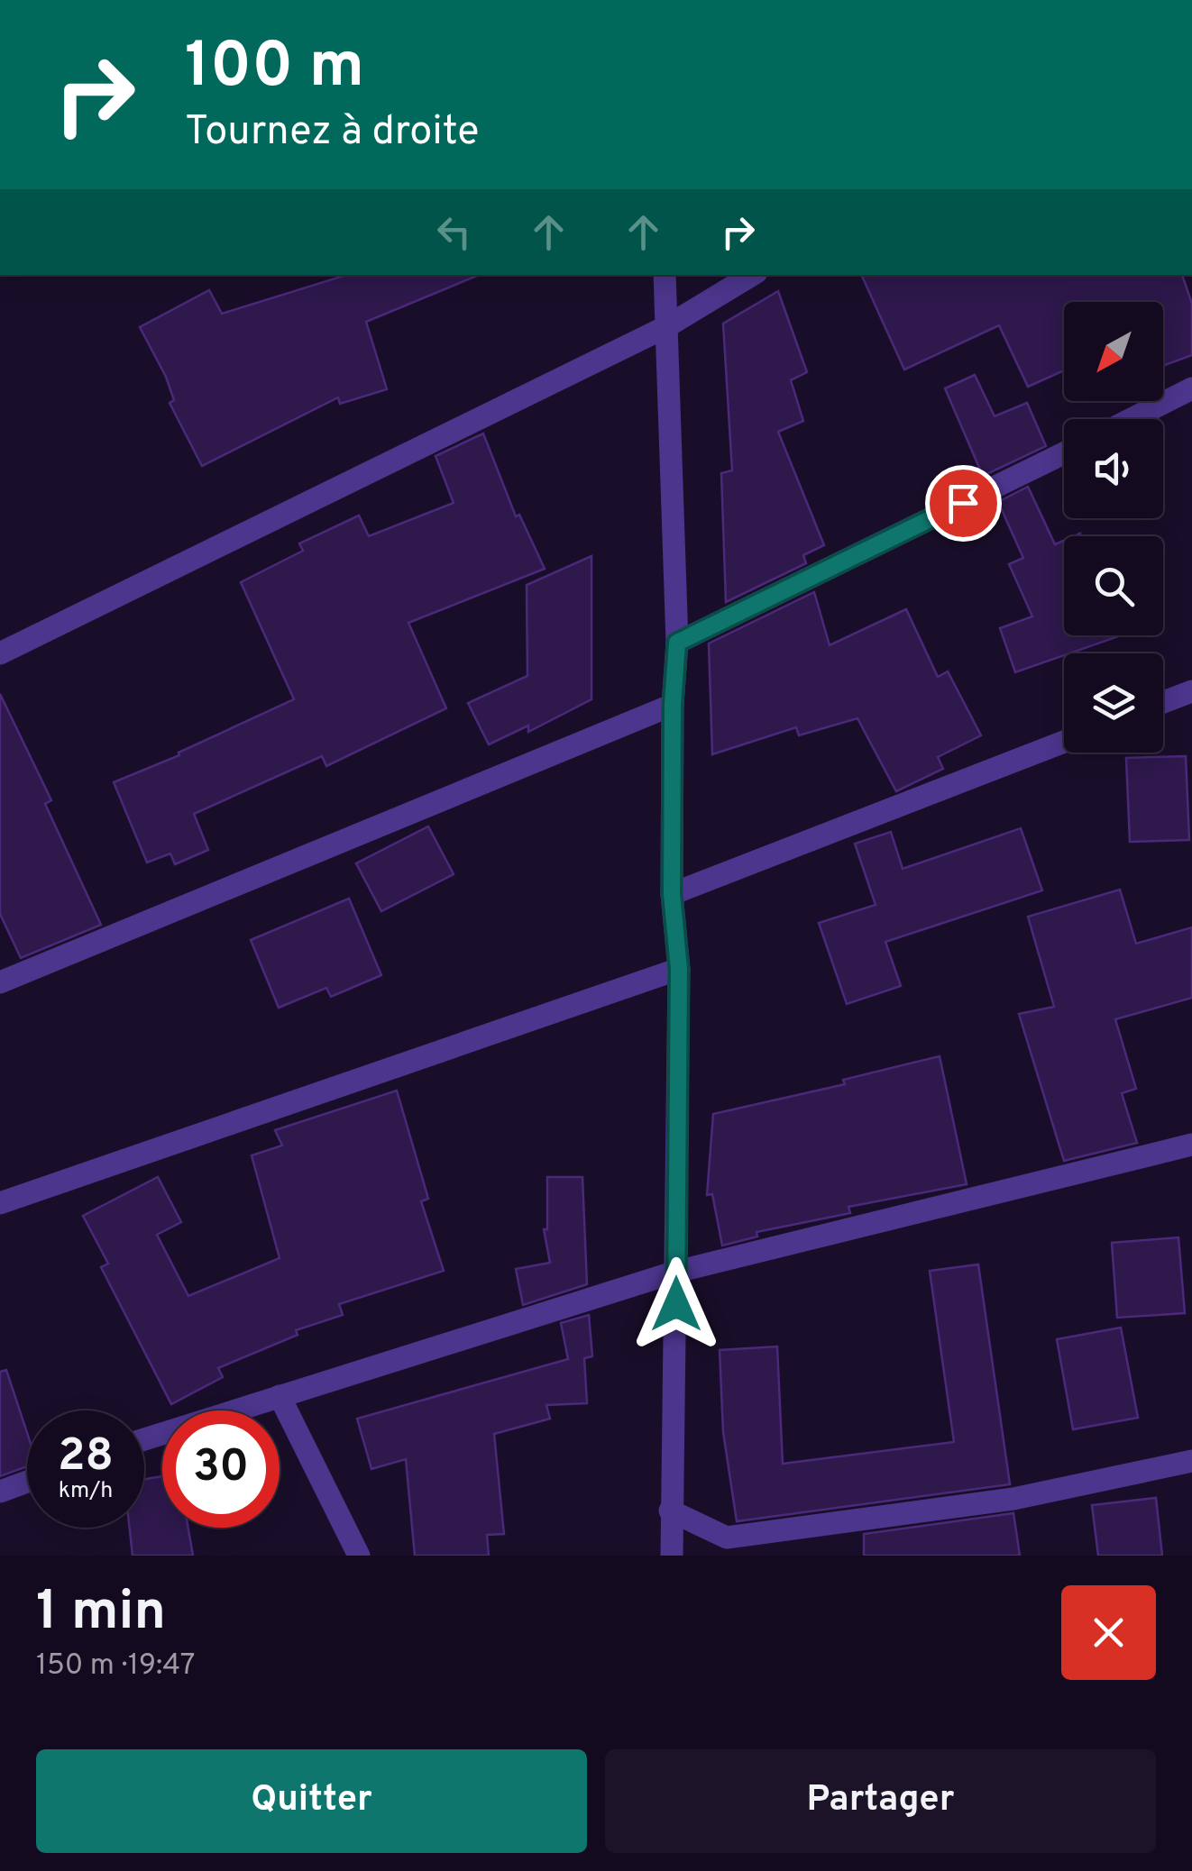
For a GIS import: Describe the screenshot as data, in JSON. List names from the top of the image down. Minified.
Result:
{"north":"bottom left","page":{"turn":["100 m","Tournez à droite"],"speed":"28 km/h","limit":"30","heading":["1 min","150 m · 19:47"],"buttons":["Quitter","Partager"]}}
